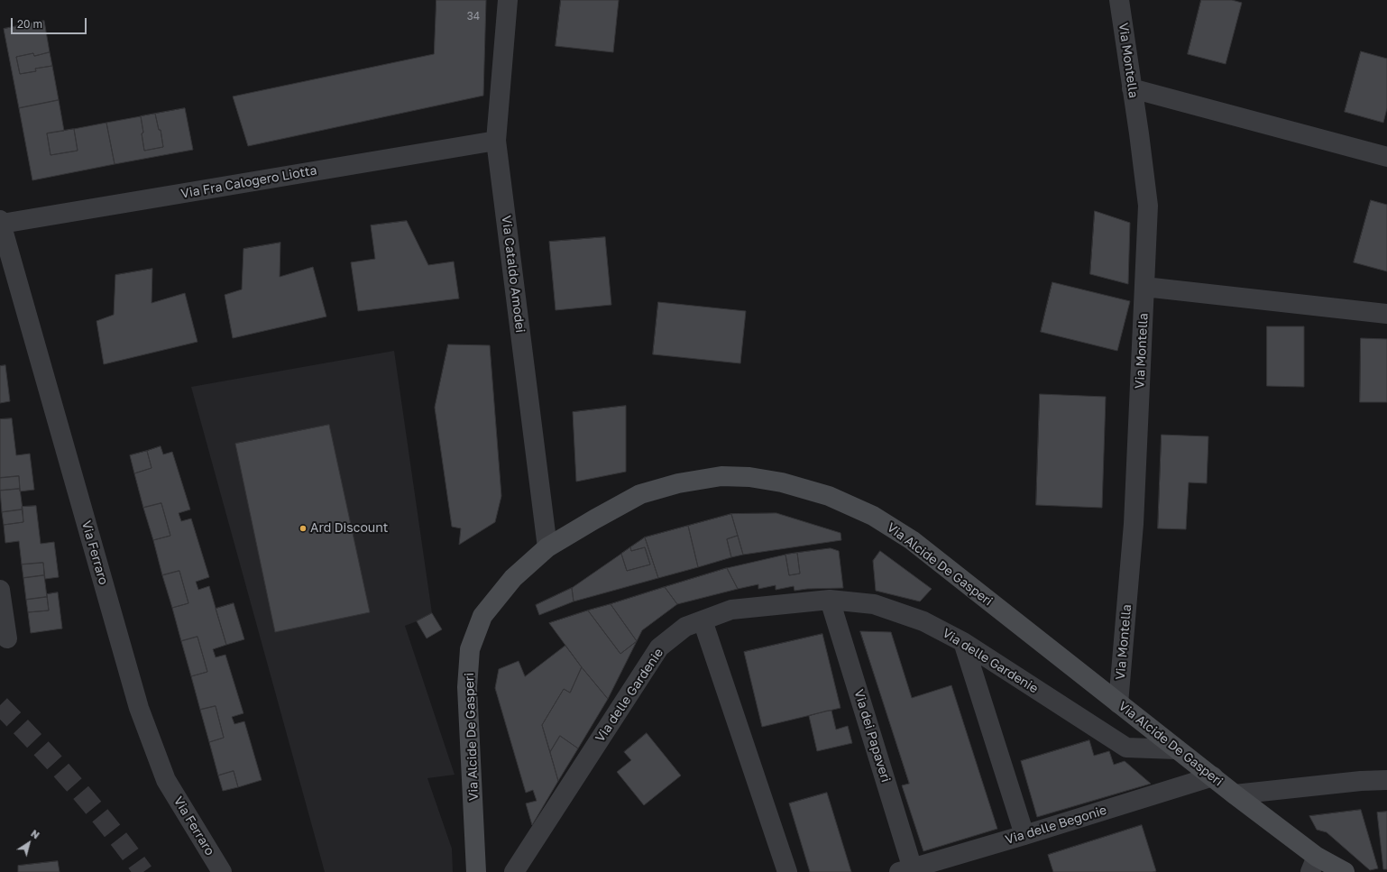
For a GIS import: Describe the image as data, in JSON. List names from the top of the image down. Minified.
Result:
{"streets":{"street":["Via Montella","Via Fra Calogero Liotta","Via Cataldo Amodei","Via Ferraro","Via Alcide De Gasperi","Via delle Gardenie","Via dei Papaveri","Via delle Begonie"]},"crossings":[["Via Montella","Via Alcide De Gasperi"],["Via Fra Calogero Liotta","Via Cataldo Amodei"],["Via Fra Calogero Liotta","Via Ferraro"],["Via Cataldo Amodei","Via Alcide De Gasperi"],["Via Alcide De Gasperi","Via delle Gardenie"],["Via Alcide De Gasperi","Via delle Begonie"],["Via delle Gardenie","Via dei Papaveri"],["Via dei Papaveri","Via delle Begonie"]],"places":["Ard Discount"],"house_numbers":["34"],"scale_bar":"20 m","north":"top right"}
